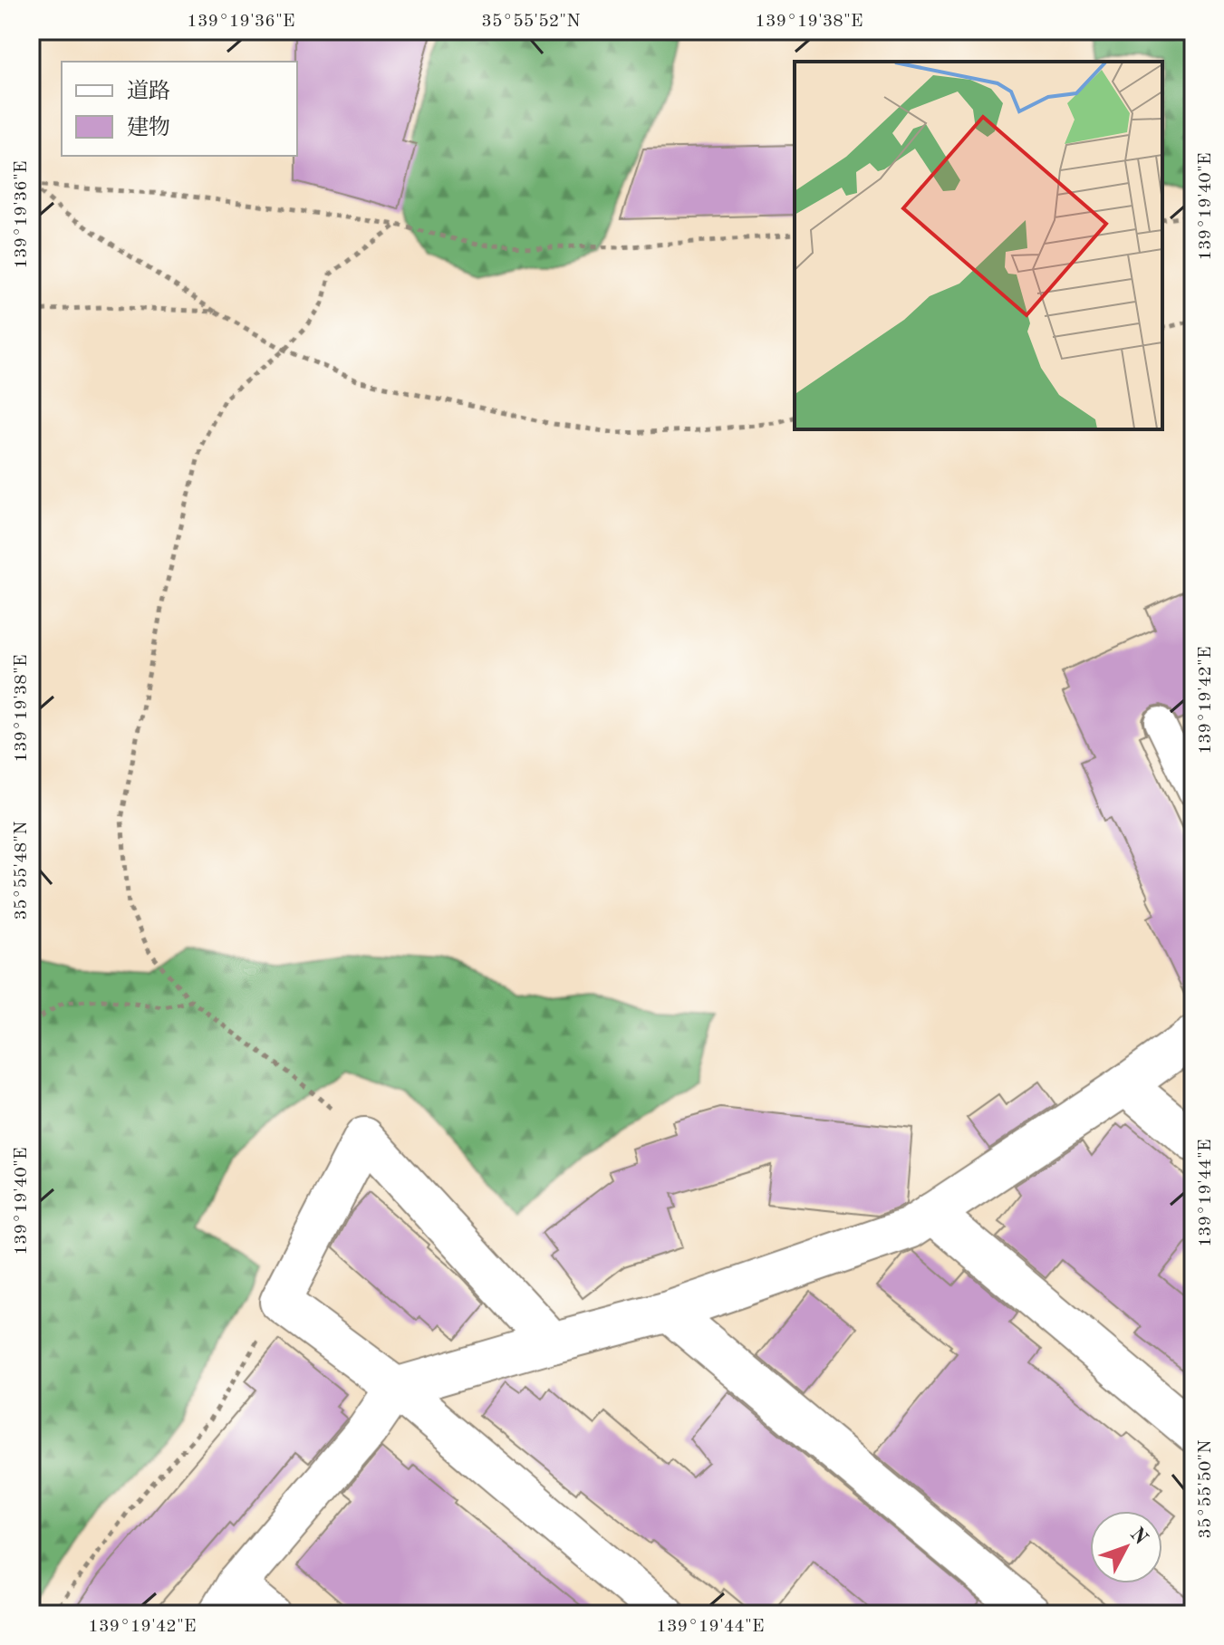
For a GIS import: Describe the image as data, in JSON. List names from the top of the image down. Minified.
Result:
{"legend":["道路","建物"],"north":"top right","coordinates":["139°19'36\"E","35°55'52\"N","139°19'38\"E","139°19'40\"E","139°19'42\"E","35°55'48\"N","139°19'44\"E","35°55'50\"N"]}
